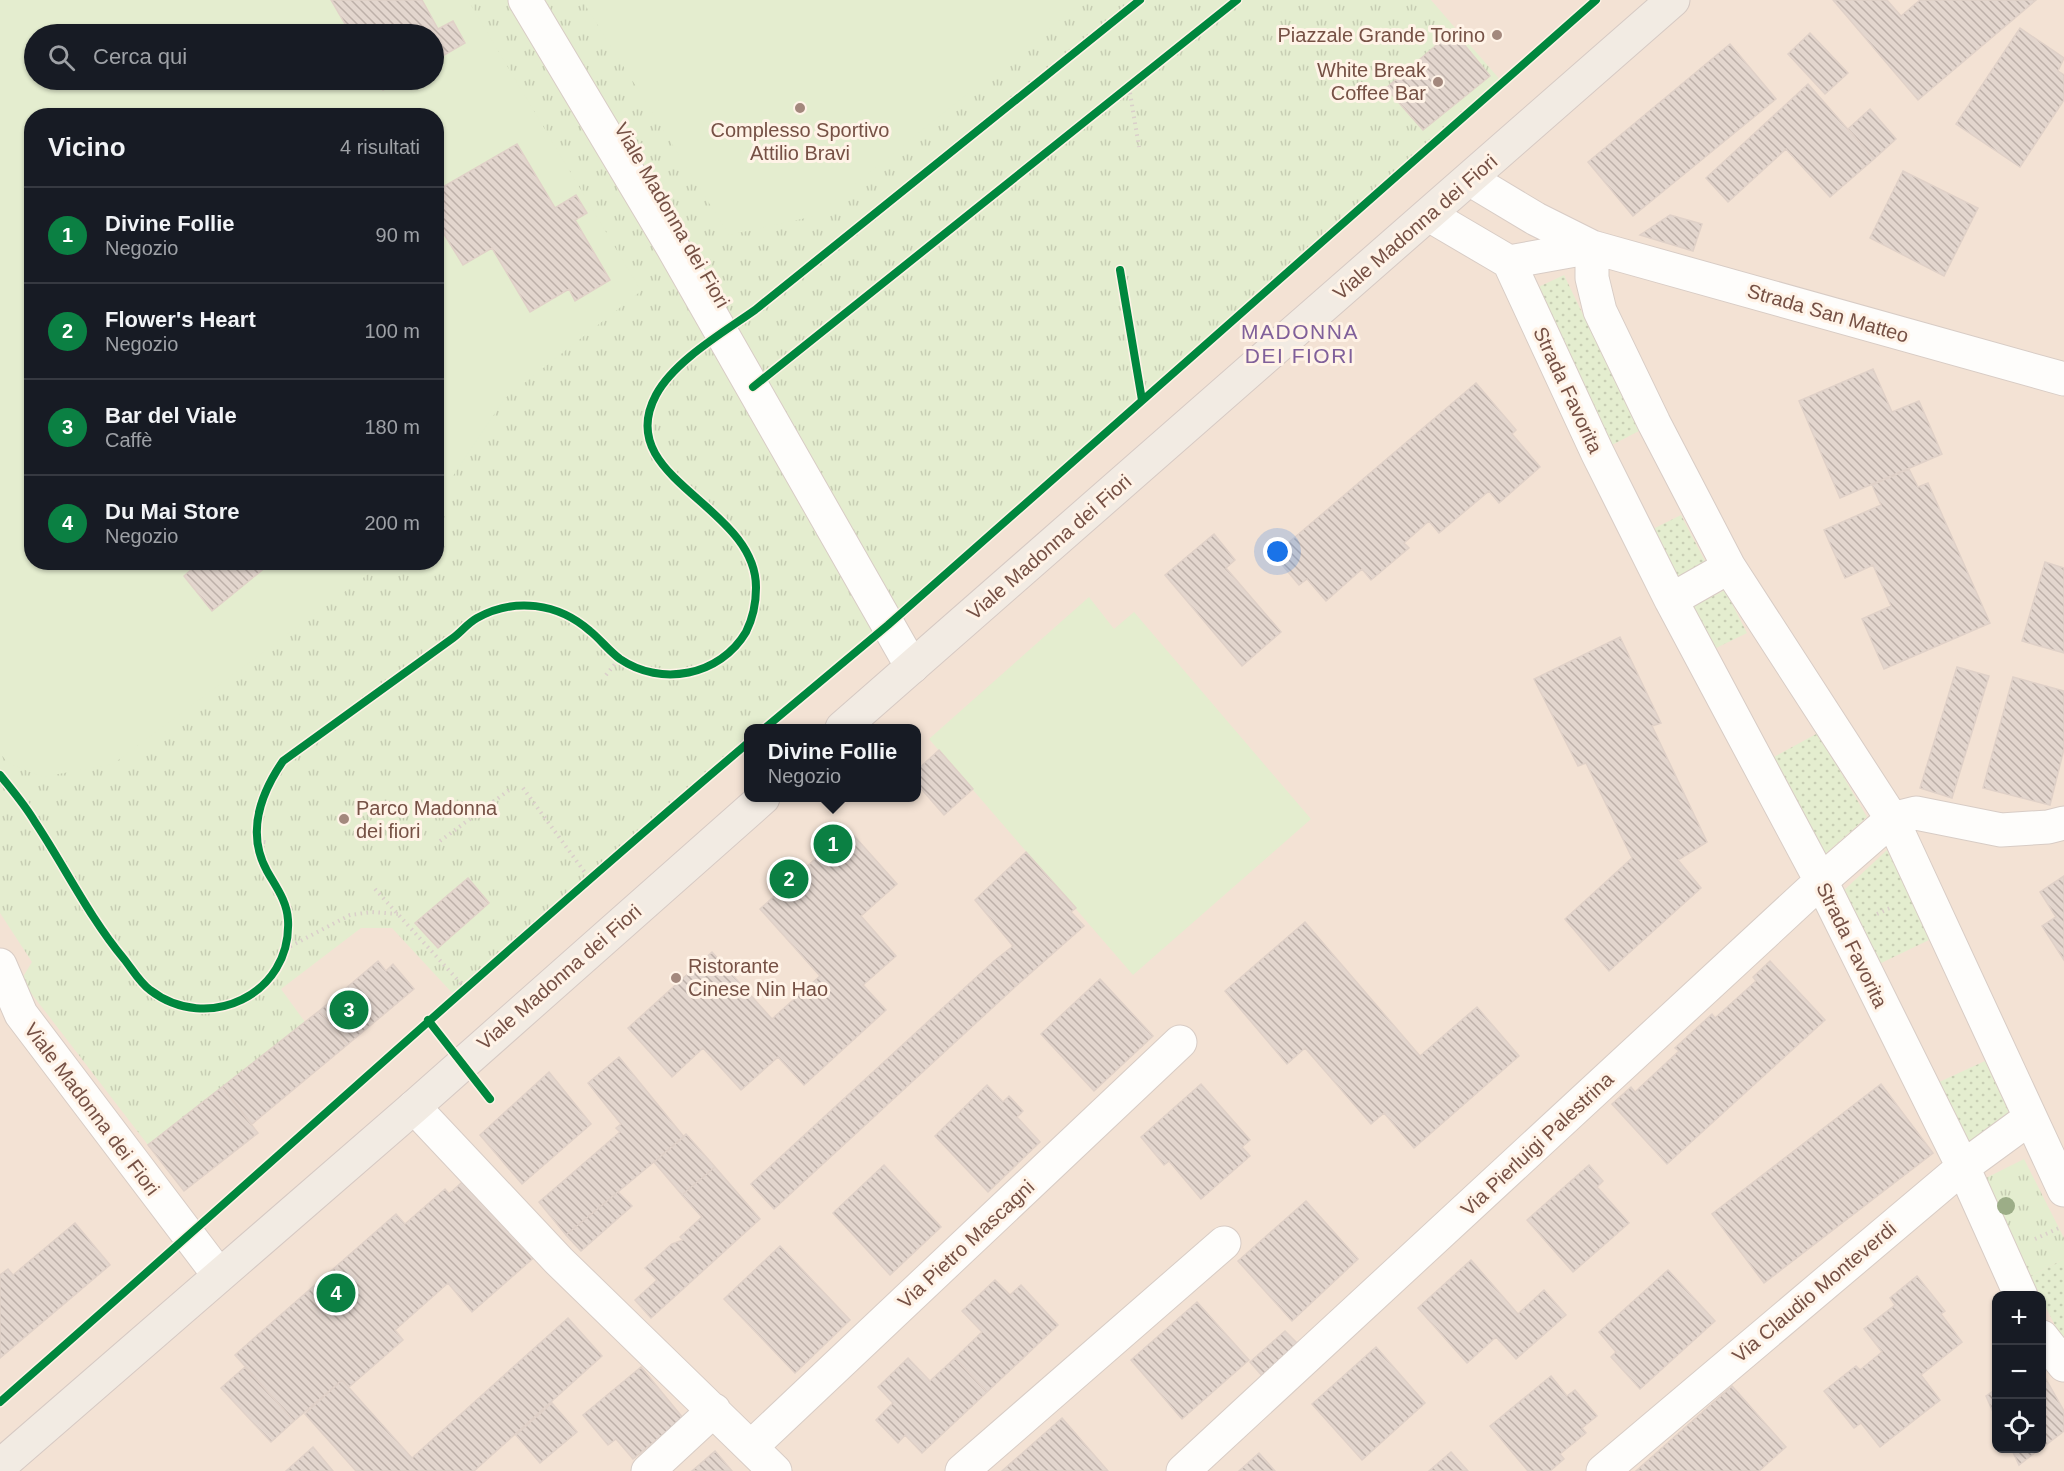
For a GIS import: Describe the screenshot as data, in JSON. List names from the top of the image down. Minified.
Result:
{"streets":{"main road":["Viale Madonna dei Fiori"],"street":["Strada San Matteo","Strada Favorita","Via Pierluigi Palestrina","Via Pietro Mascagni","Via Claudio Monteverdi"]},"crossings":[["Viale Madonna dei Fiori","Strada San Matteo"],["Strada San Matteo","Strada Favorita"],["Strada Favorita","Via Pierluigi Palestrina"],["Strada Favorita","Via Claudio Monteverdi"]],"districts":["MADONNA DEI FIORI"],"places":["Piazzale Grande Torino","White Break Coffee Bar","Complesso Sportivo Attilio Bravi","Parco Madonna dei fiori","Ristorante Cinese Nin Hao"],"page":{"search":"Cerca qui","heading":["Vicino","4 risultati"],"list":[{"mark":"1","name":"Divine Follie","note":"Negozio","value":"90 m"},{"mark":"2","name":"Flower's Heart","note":"Negozio","value":"100 m"},{"mark":"3","name":"Bar del Viale","note":"Caffè","value":"180 m"},{"mark":"4","name":"Du Mai Store","note":"Negozio","value":"200 m"}],"popup":["Divine Follie","Negozio"],"pins":["1","2","3","4"],"map_buttons":["+","−"]}}
